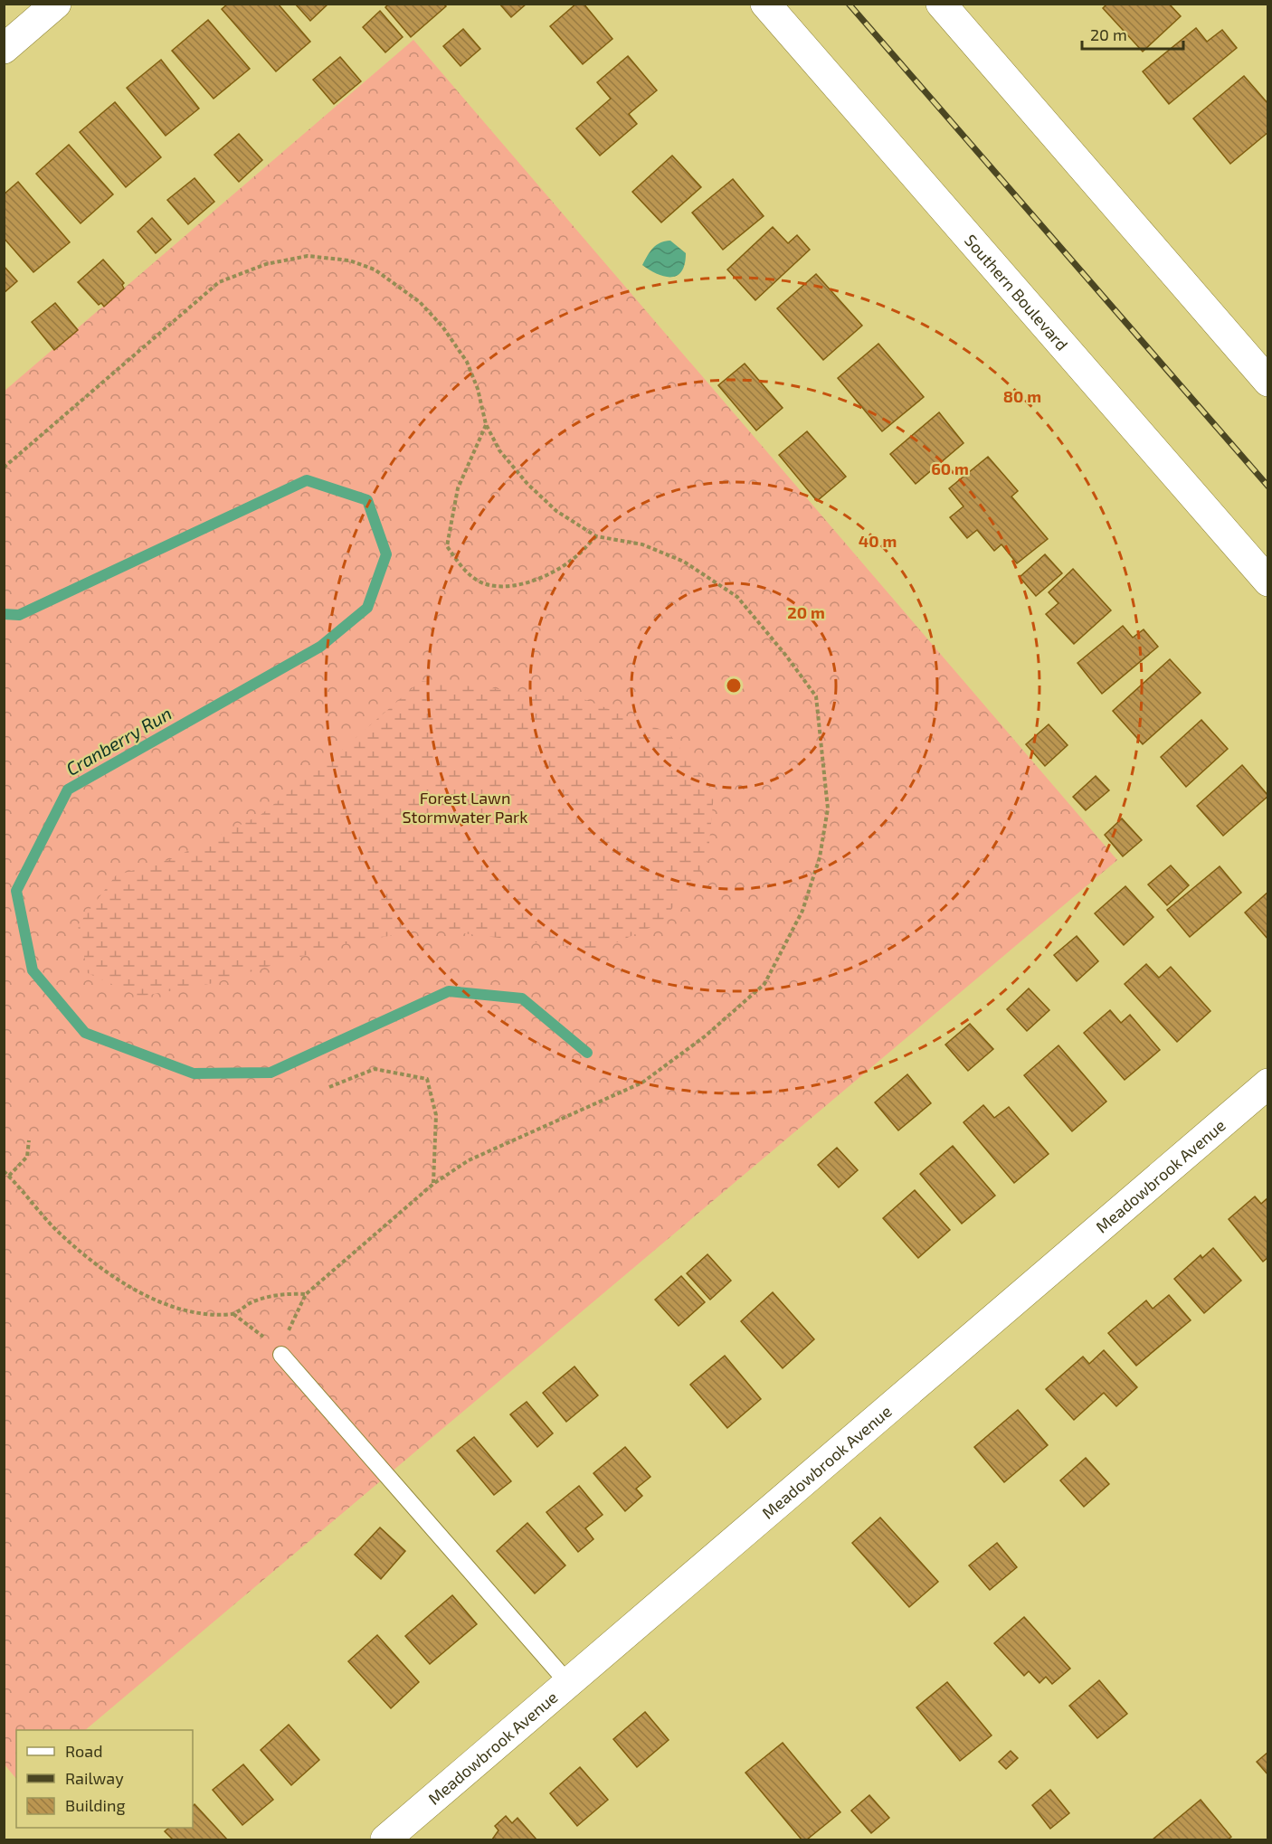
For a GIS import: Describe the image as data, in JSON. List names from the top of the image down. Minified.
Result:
{"streets":{"street":["Southern Boulevard","Meadowbrook Avenue"]},"water":["Cranberry Run"],"parks":["Forest Lawn Stormwater Park"],"legend":["Road","Railway","Building"],"scale_bar":"20 m","rings":["80 m","60 m","40 m","20 m"]}
